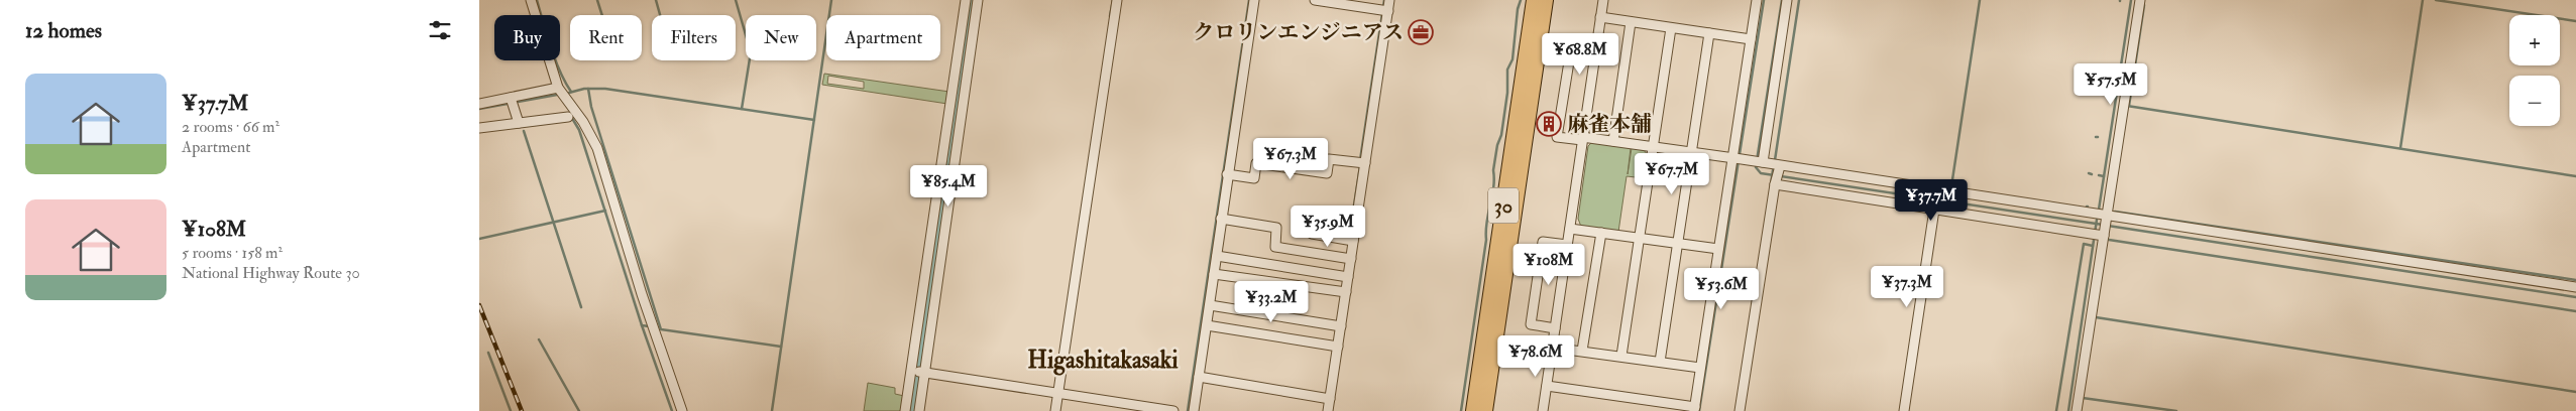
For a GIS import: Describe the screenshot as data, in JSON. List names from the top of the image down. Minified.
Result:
{"streets":{"highway":["30"]},"districts":["Higashitakasaki"],"places":{"office":["クロリンエンジニアス"],"building":["麻雀本舗"]},"page":{"heading":"12 homes","map_buttons":["+","−"],"chip":["Buy","Rent","Filters","New","Apartment"],"price":["¥68.8M","¥57.5M","¥67.3M","¥67.7M","¥85.4M","¥37.7M","¥35.9M","¥108M","¥37.3M","¥53.6M","¥33.2M","¥78.6M"],"list":[{"name":"¥37.7M","note":"2 rooms · 66 m² · Apartment"},{"name":"¥108M","note":"5 rooms · 158 m² · National Highway Route 30"}]}}
